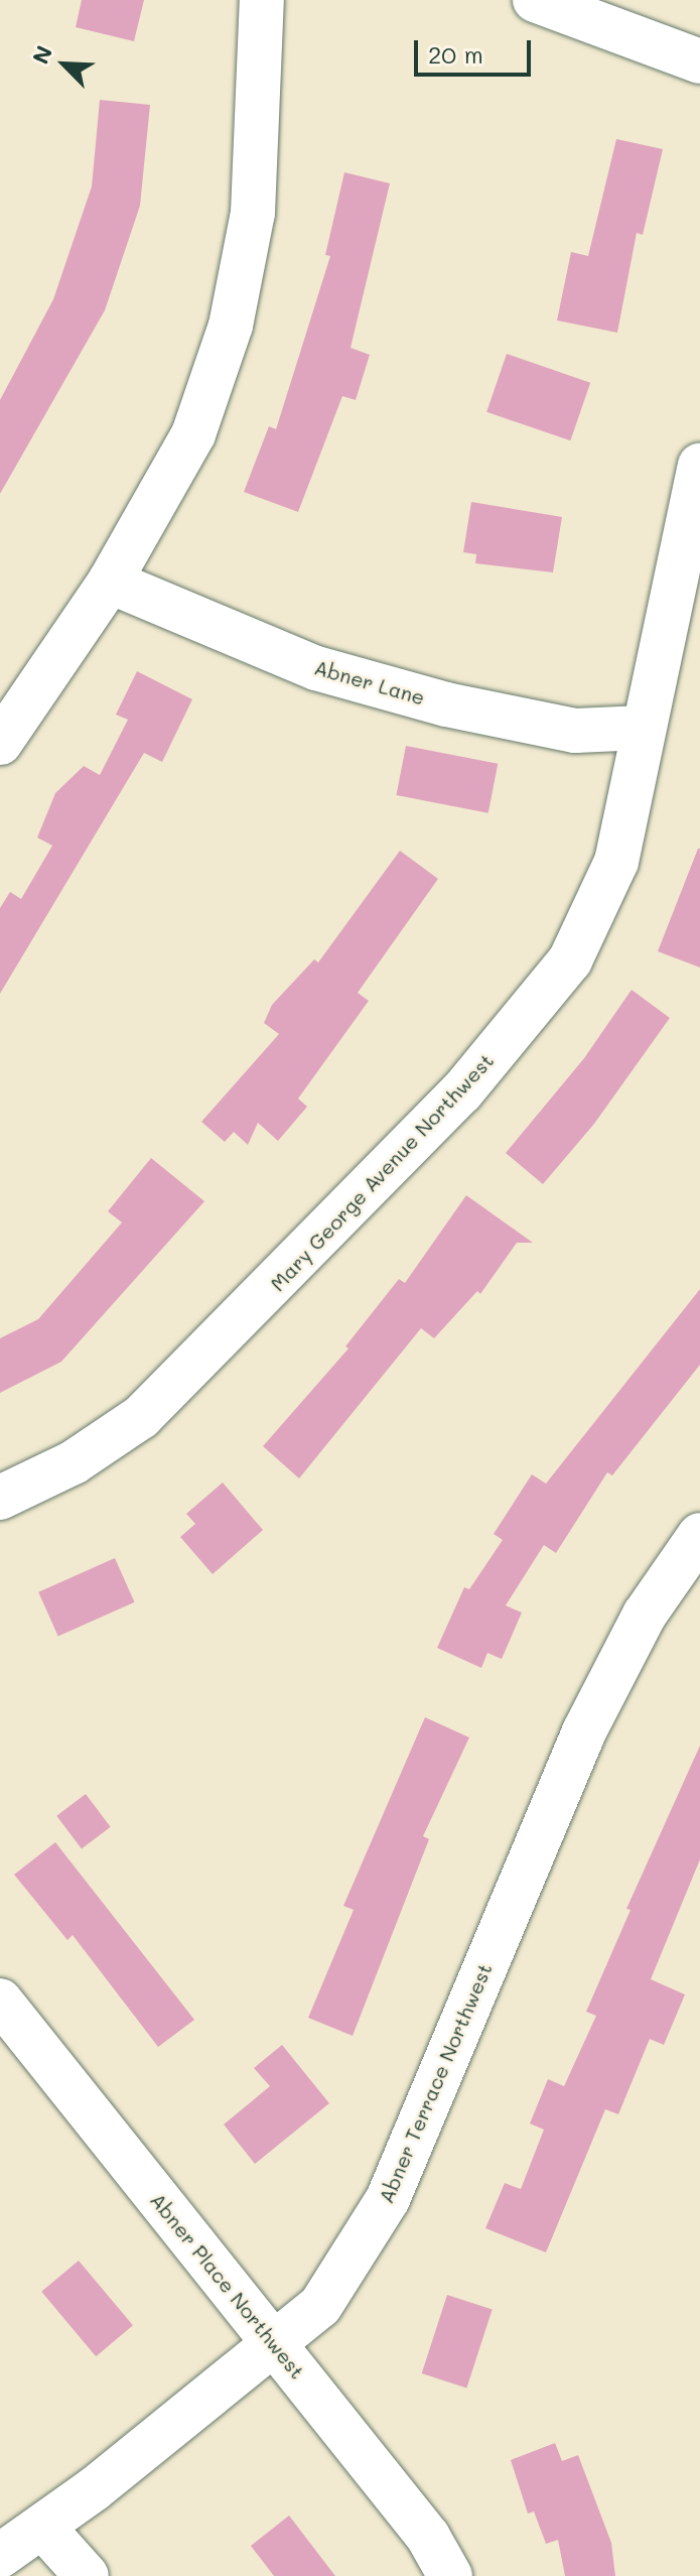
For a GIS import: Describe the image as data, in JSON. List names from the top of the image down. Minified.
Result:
{"streets":{"street":["Abner Lane","Mary George Avenue Northwest","Abner Terrace Northwest","Abner Place Northwest"]},"crossings":[["Abner Lane","Mary George Avenue Northwest"],["Abner Terrace Northwest","Abner Place Northwest"]],"scale_bar":"20 m","north":"top left"}
